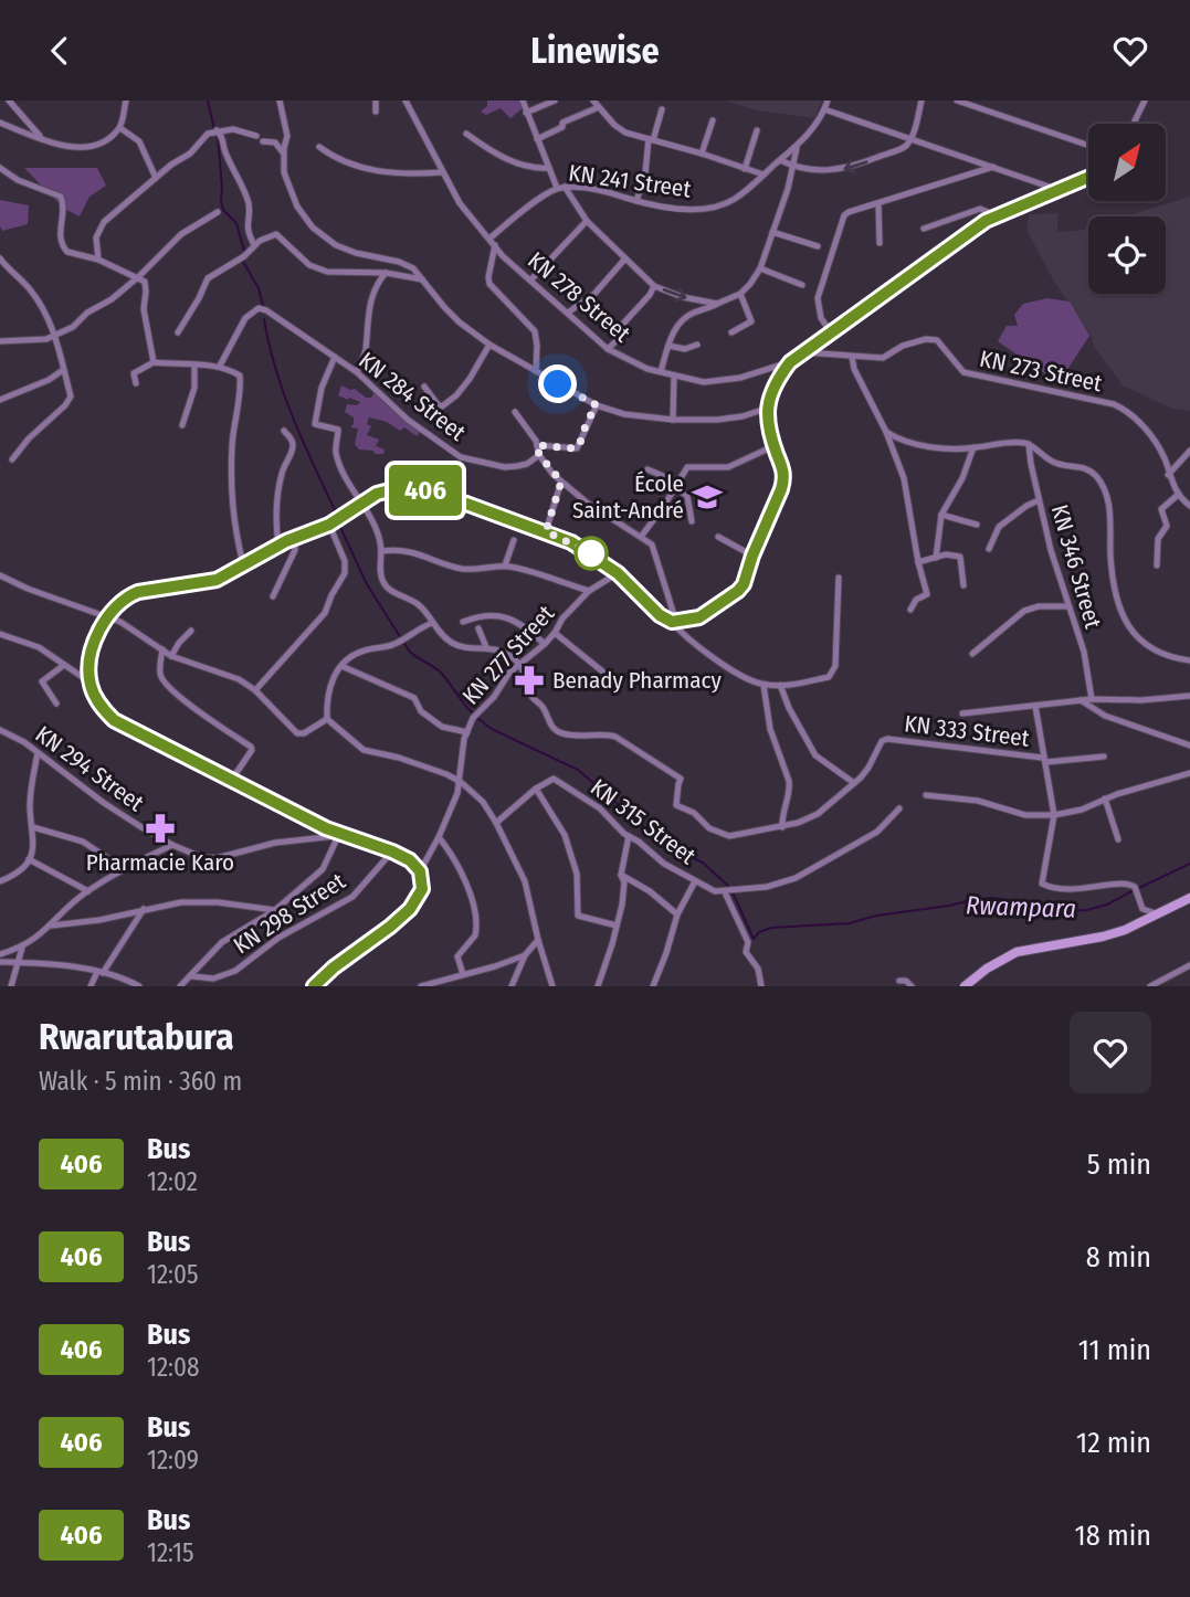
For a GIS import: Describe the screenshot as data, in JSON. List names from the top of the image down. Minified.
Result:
{"streets":{"street":["KN 241 Street","KN 278 Street","KN 273 Street","KN 284 Street","KN 346 Street","KN 277 Street","KN 333 Street","KN 294 Street","KN 315 Street","KN 298 Street"]},"crossings":[["KN 241 Street","KN 278 Street"]],"water":["Rwampara"],"places":{"school or university":["École Saint-André"],"pharmacy":["Benady Pharmacy","Pharmacie Karo"]},"lines":["bus line 406"],"north":"top right","page":{"header":"Linewise","on_map":"406","heading":["Rwarutabura","Walk · 5 min · 360 m"],"list":[{"mark":"406","name":"Bus","note":"12:02","value":"5 min"},{"mark":"406","name":"Bus","note":"12:05","value":"8 min"},{"mark":"406","name":"Bus","note":"12:08","value":"11 min"},{"mark":"406","name":"Bus","note":"12:09","value":"12 min"},{"mark":"406","name":"Bus","note":"12:15","value":"18 min"}]}}
